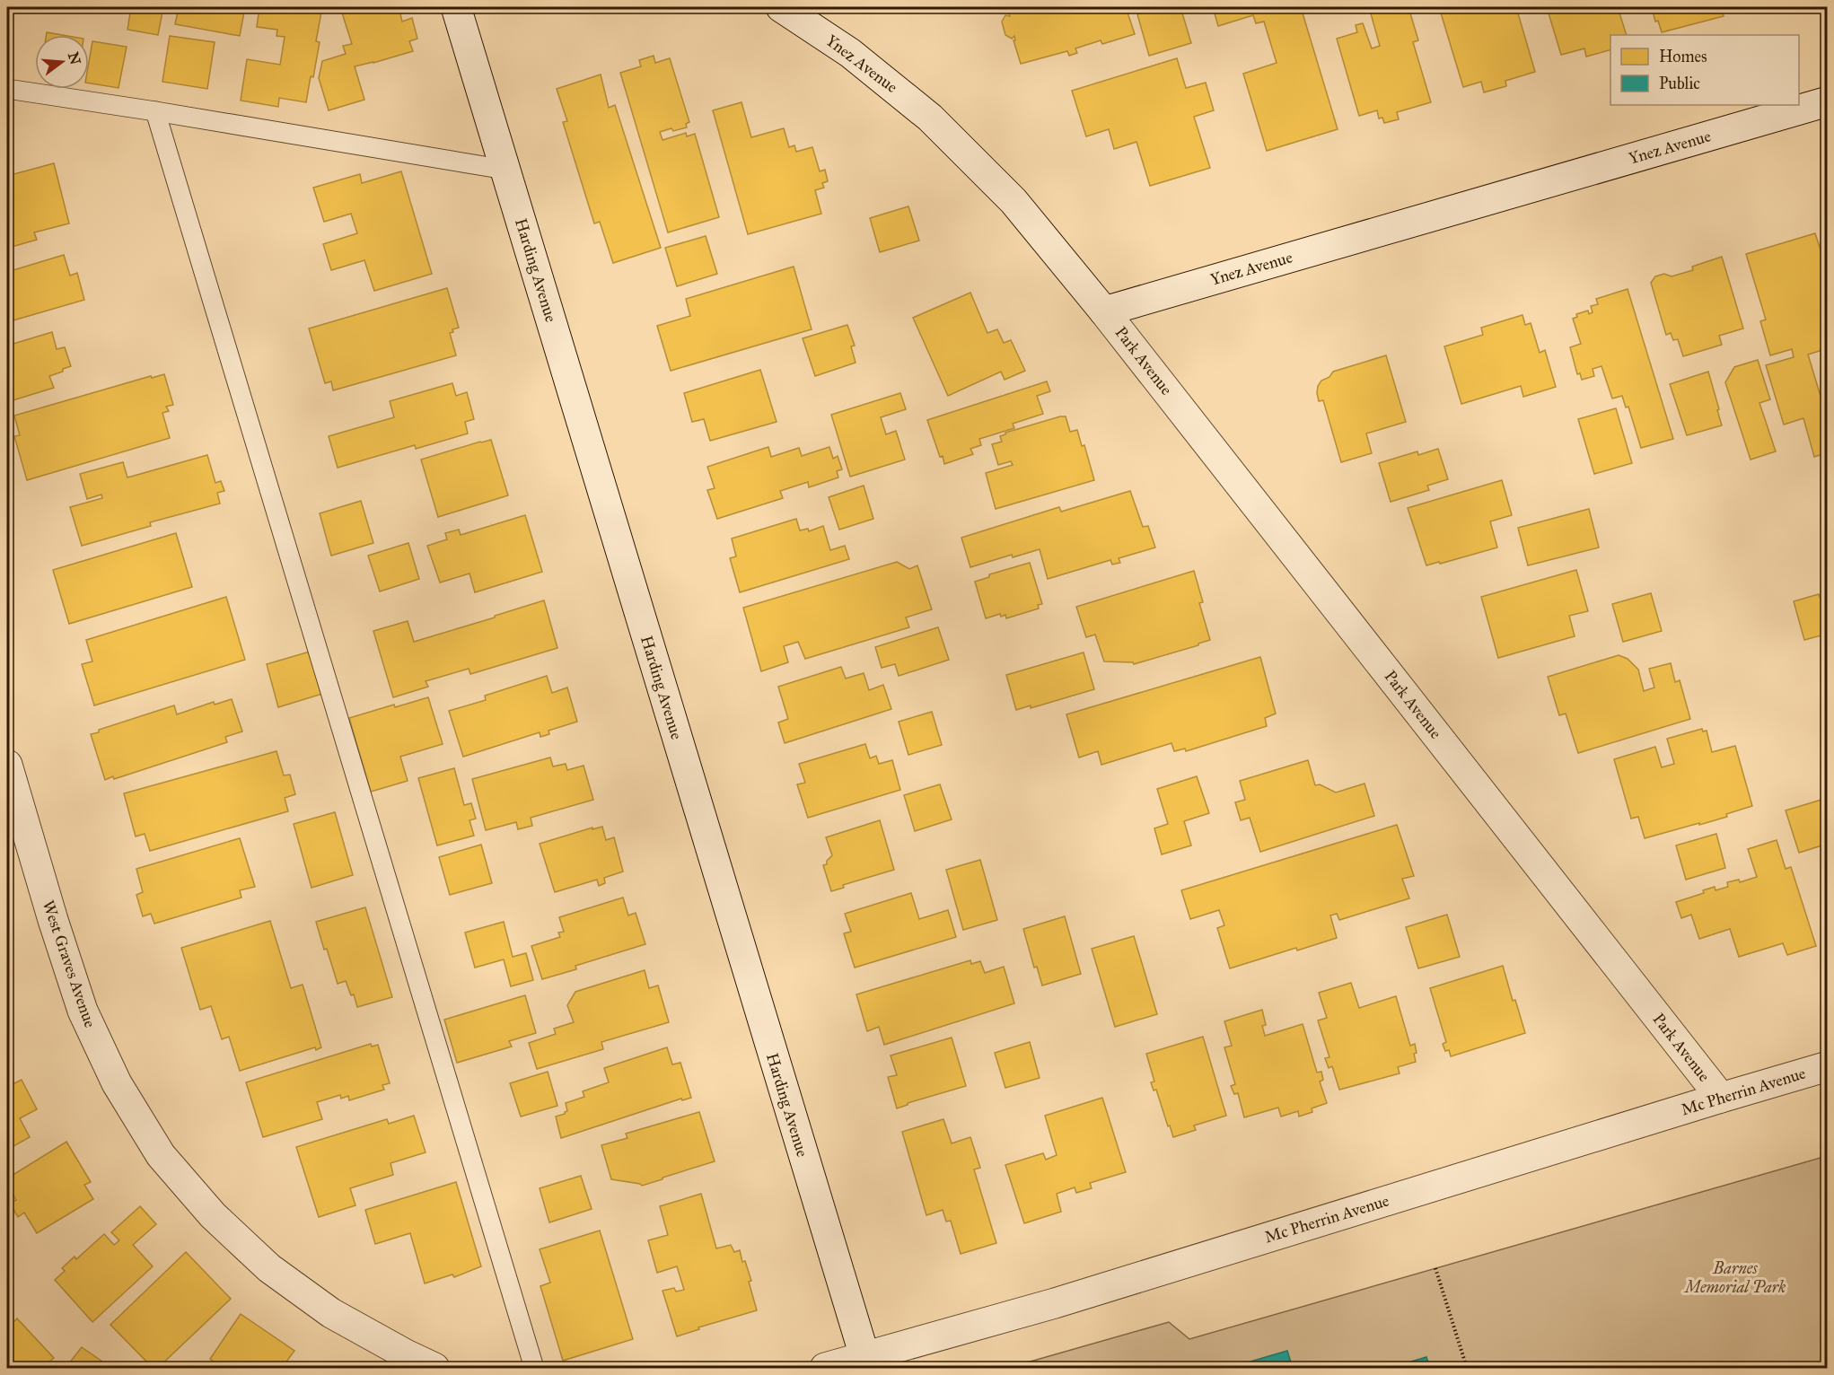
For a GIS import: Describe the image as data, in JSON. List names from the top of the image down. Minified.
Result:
{"streets":{"street":["Ynez Avenue","Harding Avenue","Park Avenue","West Graves Avenue","Mc Pherrin Avenue"]},"crossings":[["Ynez Avenue","Park Avenue"],["Harding Avenue","Mc Pherrin Avenue"],["Park Avenue","Mc Pherrin Avenue"]],"parks":["Barnes Memorial Park"],"legend":["Homes","Public"],"north":"right"}
